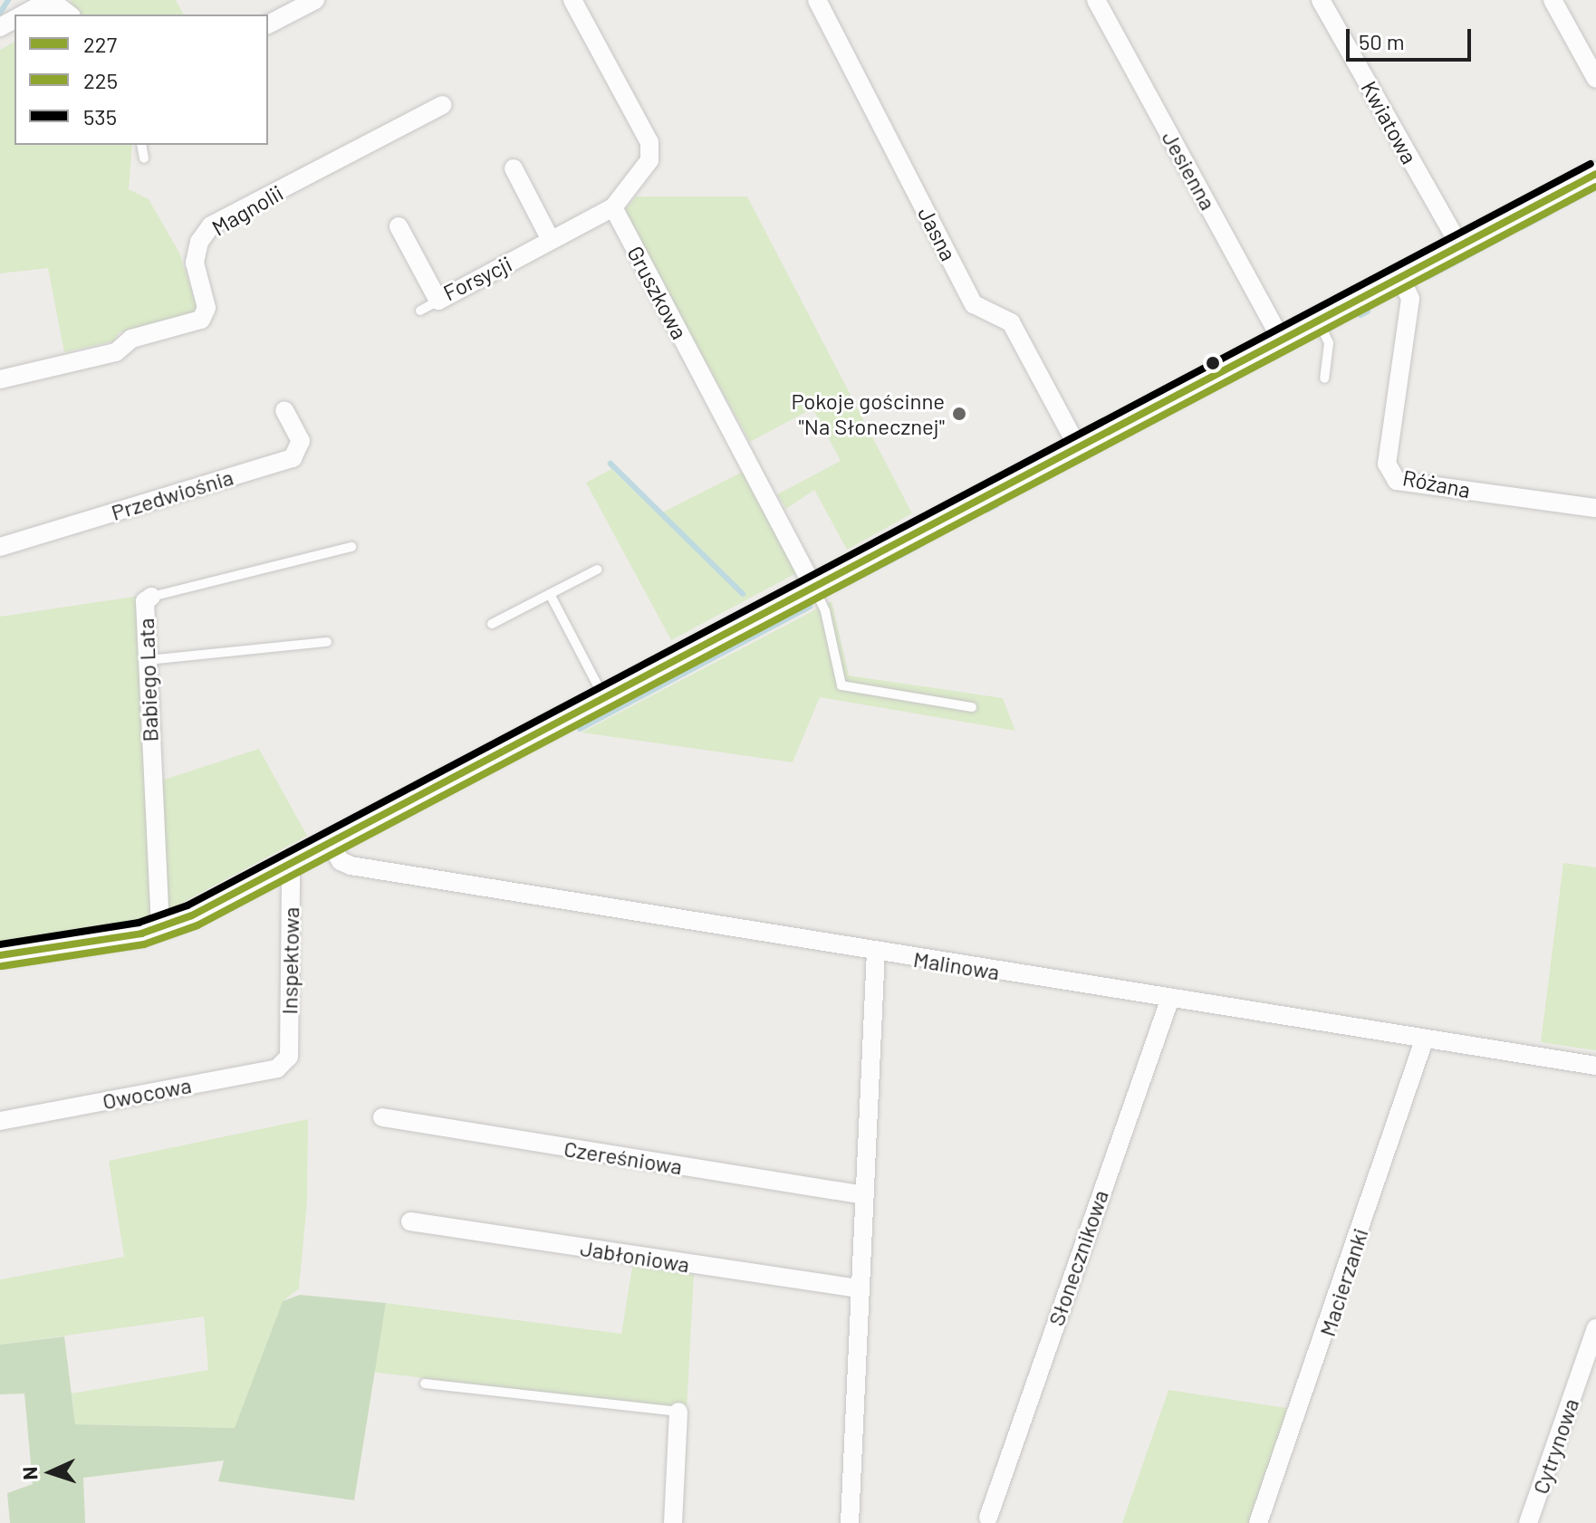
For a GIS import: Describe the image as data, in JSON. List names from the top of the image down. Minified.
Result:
{"streets":{"street":["Kwiatowa","Jesienna","Magnolii","Jasna","Forsycji","Gruszkowa","Różana","Przedwiośnia","Babiego Lata","Inspektowa","Malinowa","Owocowa","Czereśniowa","Jabłoniowa","Słonecznikowa","Macierzanki","Cytrynowa"]},"crossings":[["Forsycji","Gruszkowa"],["Inspektowa","Owocowa"],["Malinowa","Słonecznikowa"],["Malinowa","Macierzanki"]],"places":["Pokoje gościnne \"Na Słonecznej\""],"lines":["transit line 535","transit line 227","transit line 225"],"legend":["227","225","535"],"scale_bar":"50 m","north":"left"}
